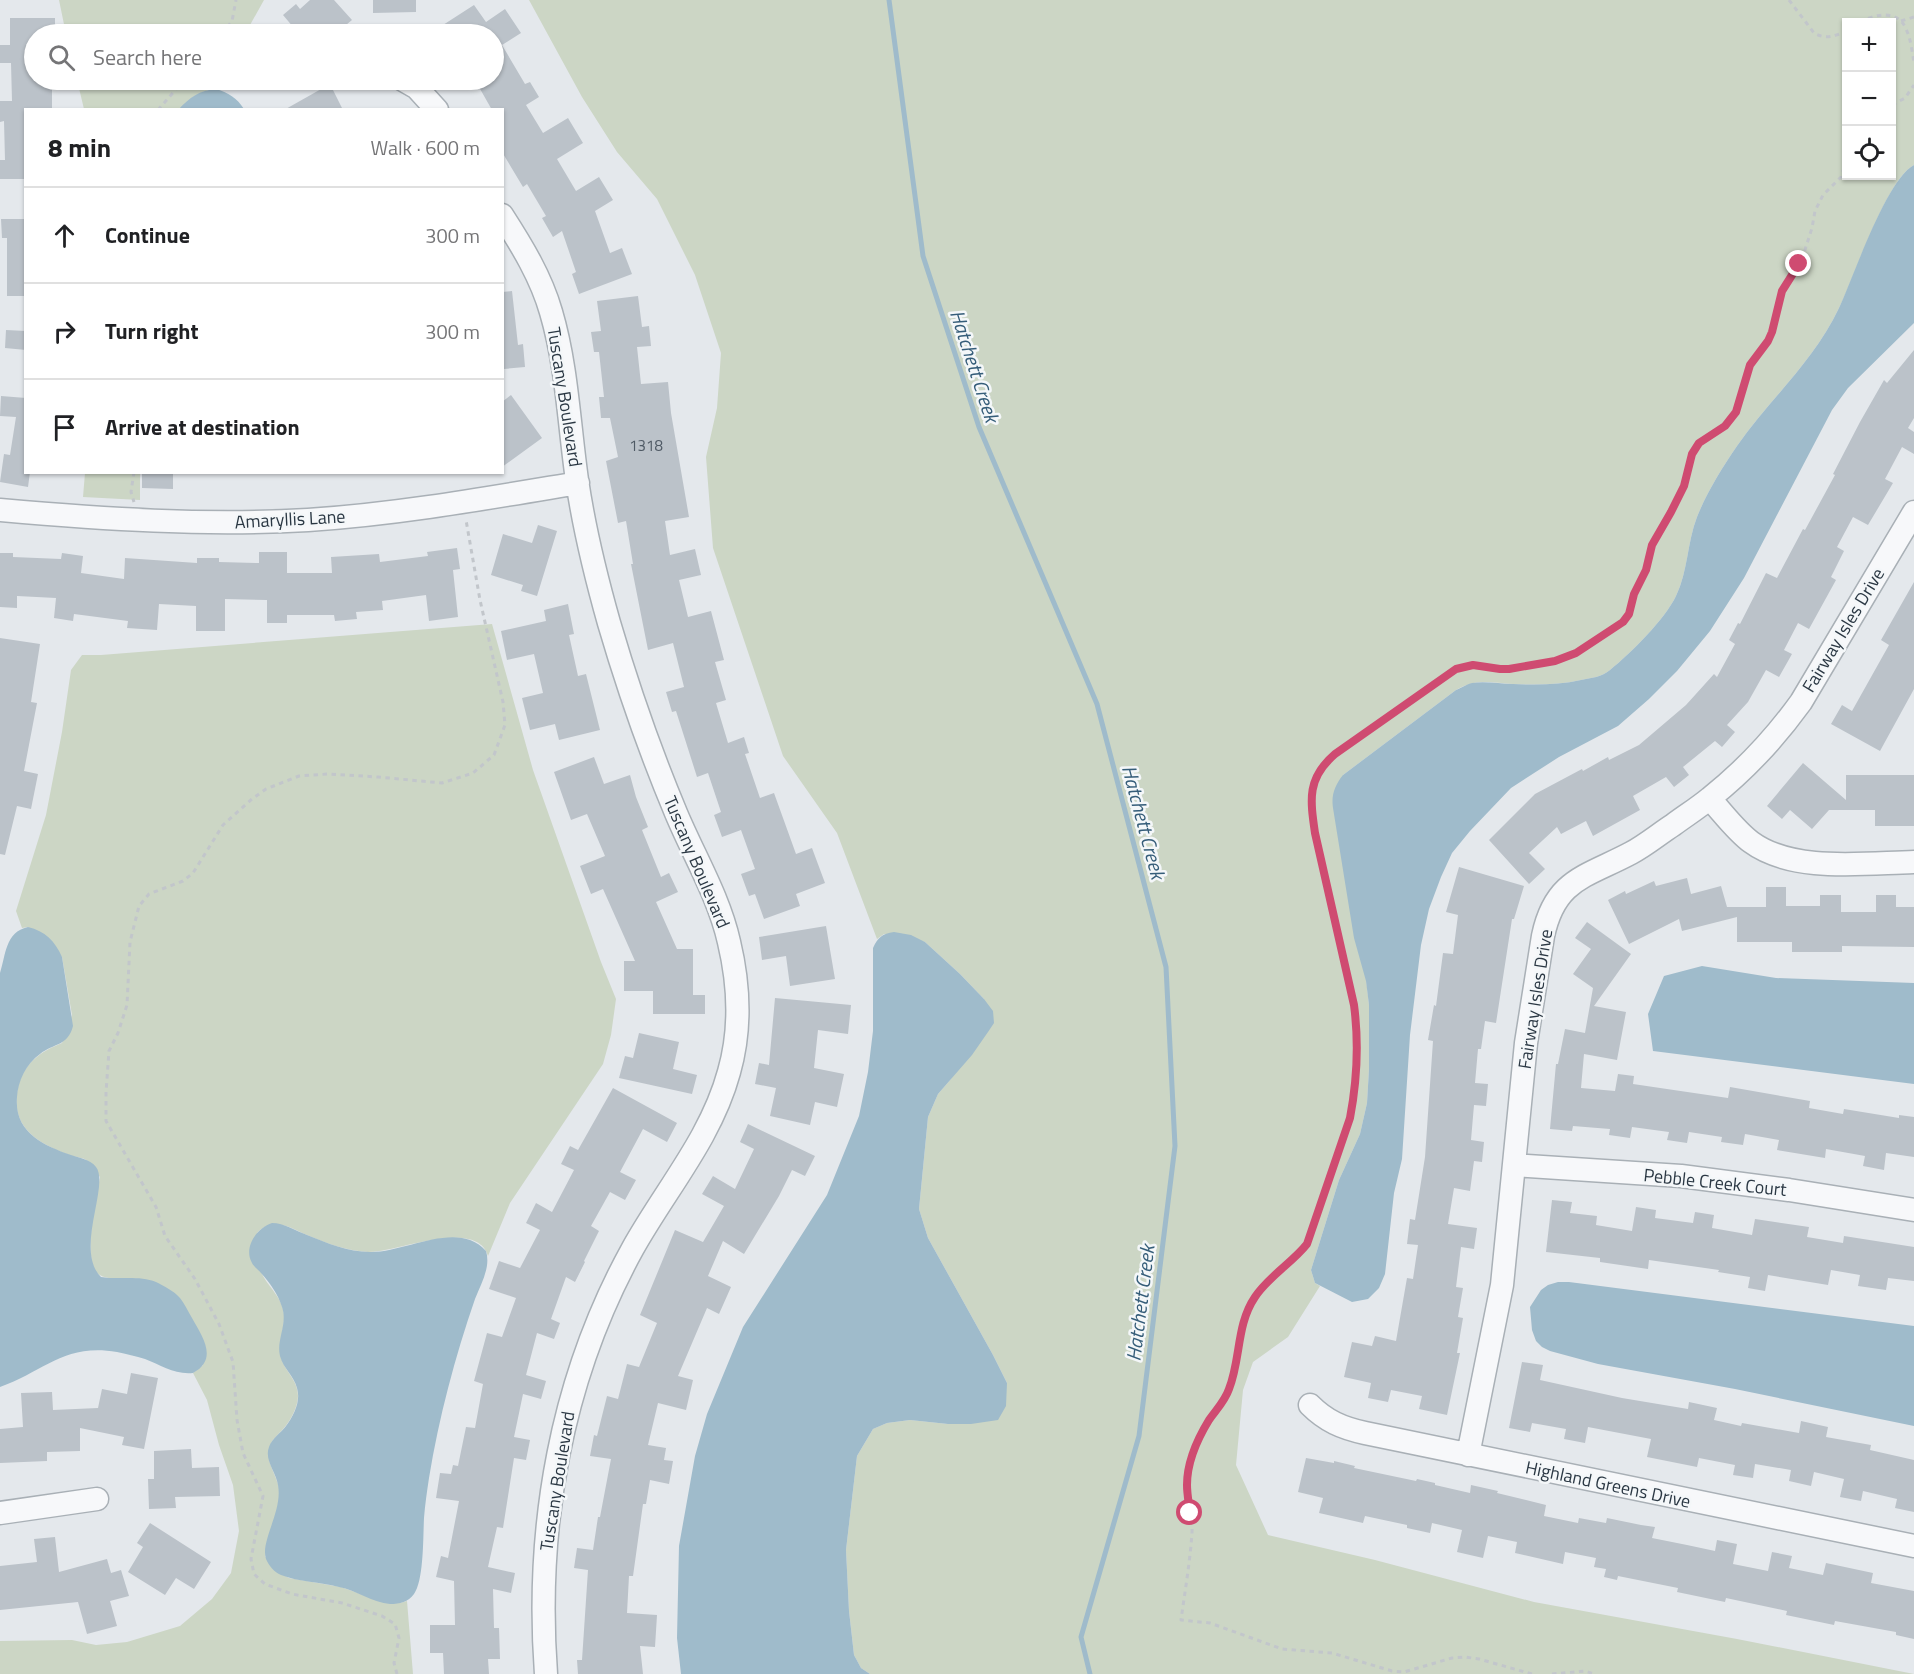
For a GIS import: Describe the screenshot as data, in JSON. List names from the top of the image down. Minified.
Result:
{"streets":{"street":["Tuscany Boulevard","Amaryllis Lane","Fairway Isles Drive","Pebble Creek Court","Highland Greens Drive"]},"crossings":[["Tuscany Boulevard","Amaryllis Lane"],["Fairway Isles Drive","Pebble Creek Court"],["Fairway Isles Drive","Highland Greens Drive"]],"water":["Hatchett Creek"],"house_numbers":["1318"],"page":{"map_buttons":["+","−"],"search":"Search here","heading":["8 min","Walk · 600 m"],"list":[["Continue","300 m"],["Turn right","300 m"],"Arrive at destination"]}}
